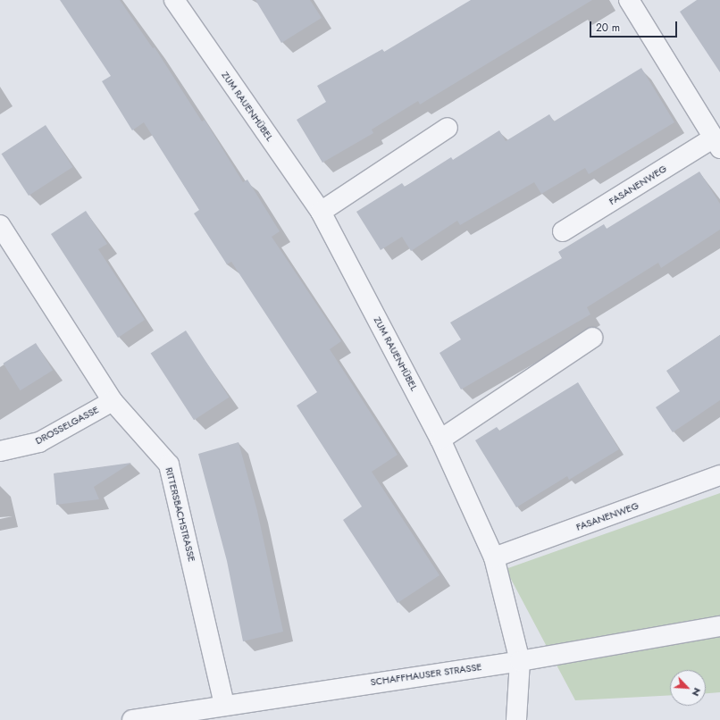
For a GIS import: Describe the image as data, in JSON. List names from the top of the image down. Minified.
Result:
{"streets":{"street":["ZUM RAUENHÜBEL","FASANENWEG","DROSSELGASSE","RITTERSBACHSTRASSE","SCHAFFHAUSER STRASSE"]},"crossings":[["ZUM RAUENHÜBEL","FASANENWEG"],["ZUM RAUENHÜBEL","SCHAFFHAUSER STRASSE"],["DROSSELGASSE","RITTERSBACHSTRASSE"],["RITTERSBACHSTRASSE","SCHAFFHAUSER STRASSE"]],"scale_bar":"20 m","north":"bottom right"}
